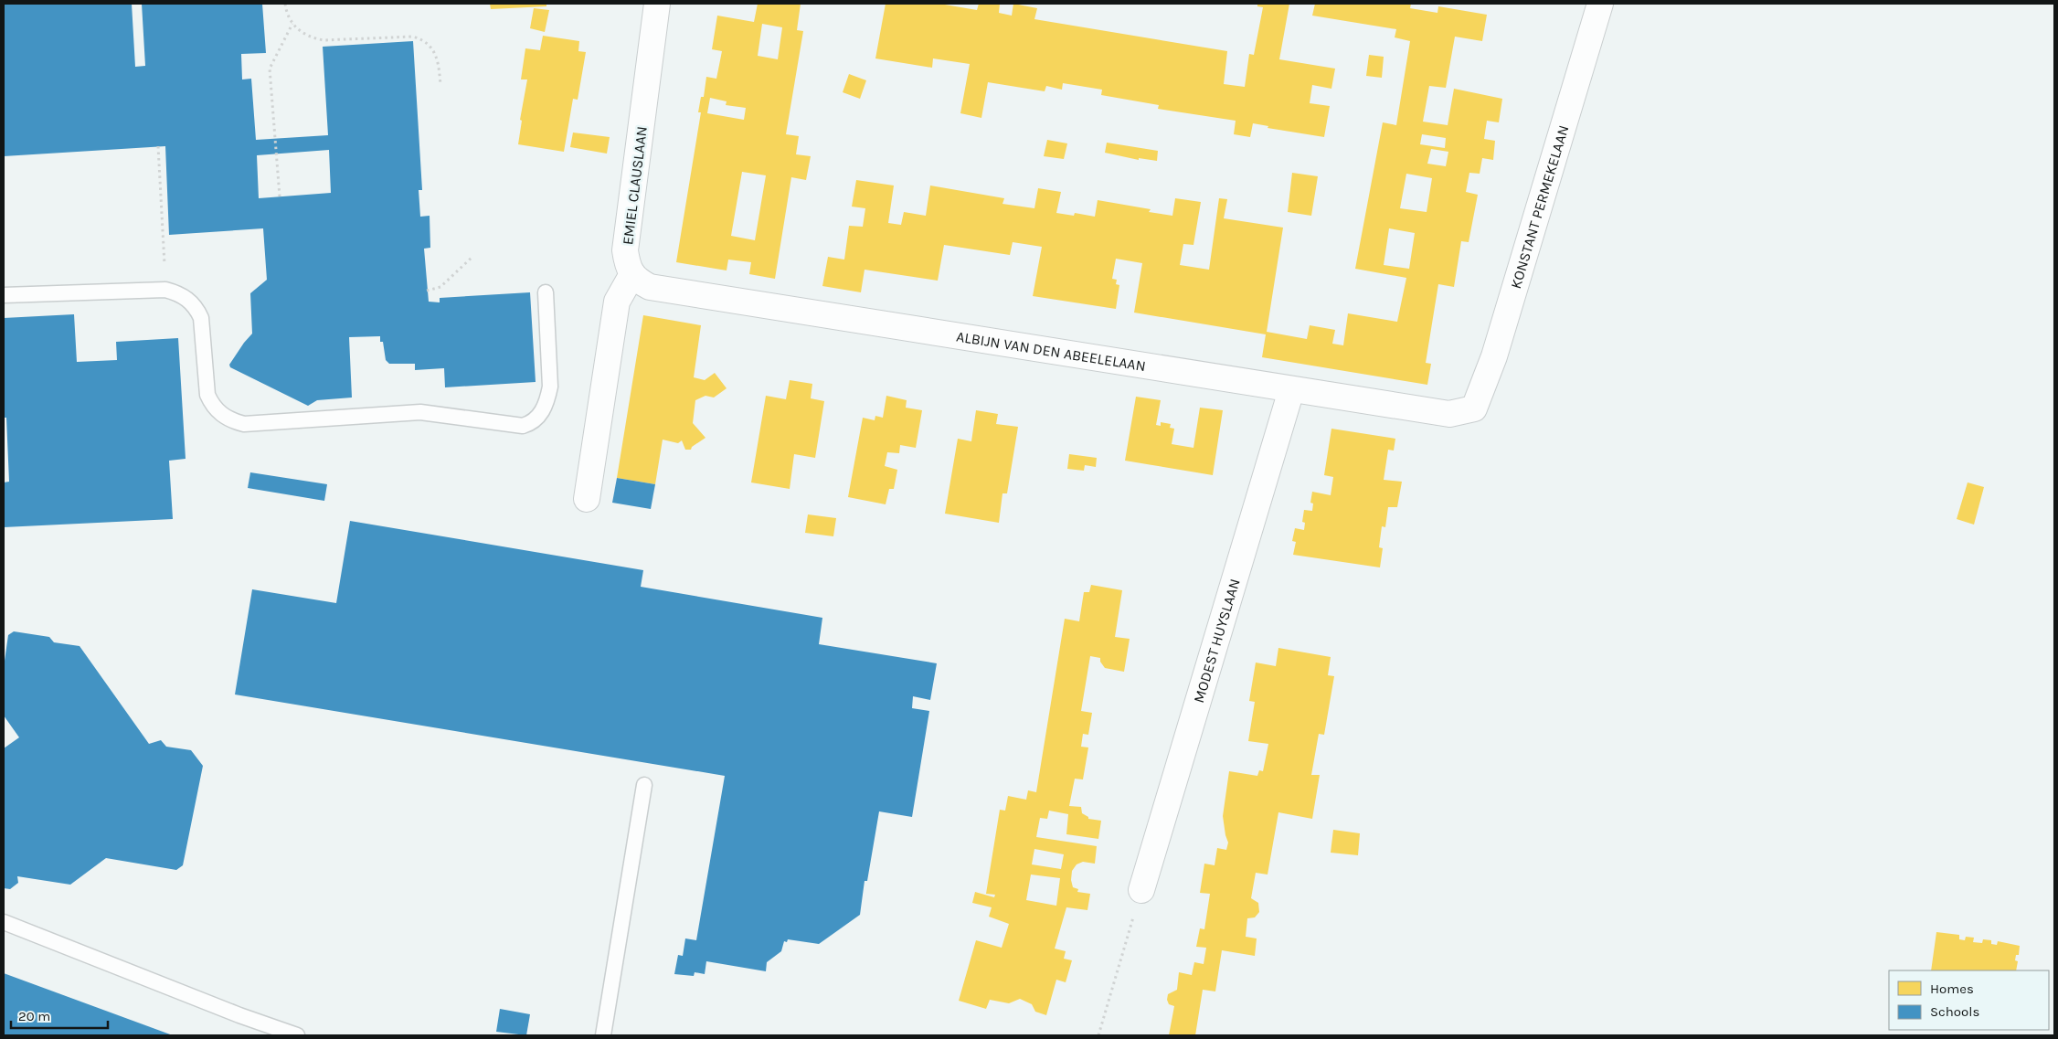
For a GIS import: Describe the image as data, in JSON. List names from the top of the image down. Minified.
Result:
{"streets":{"street":["EMIEL CLAUSLAAN","KONSTANT PERMEKELAAN","ALBIJN VAN DEN ABEELELAAN","MODEST HUYSLAAN"]},"crossings":[["EMIEL CLAUSLAAN","ALBIJN VAN DEN ABEELELAAN"],["KONSTANT PERMEKELAAN","ALBIJN VAN DEN ABEELELAAN"],["ALBIJN VAN DEN ABEELELAAN","MODEST HUYSLAAN"]],"legend":["Homes","Schools"],"scale_bar":"20 m"}
